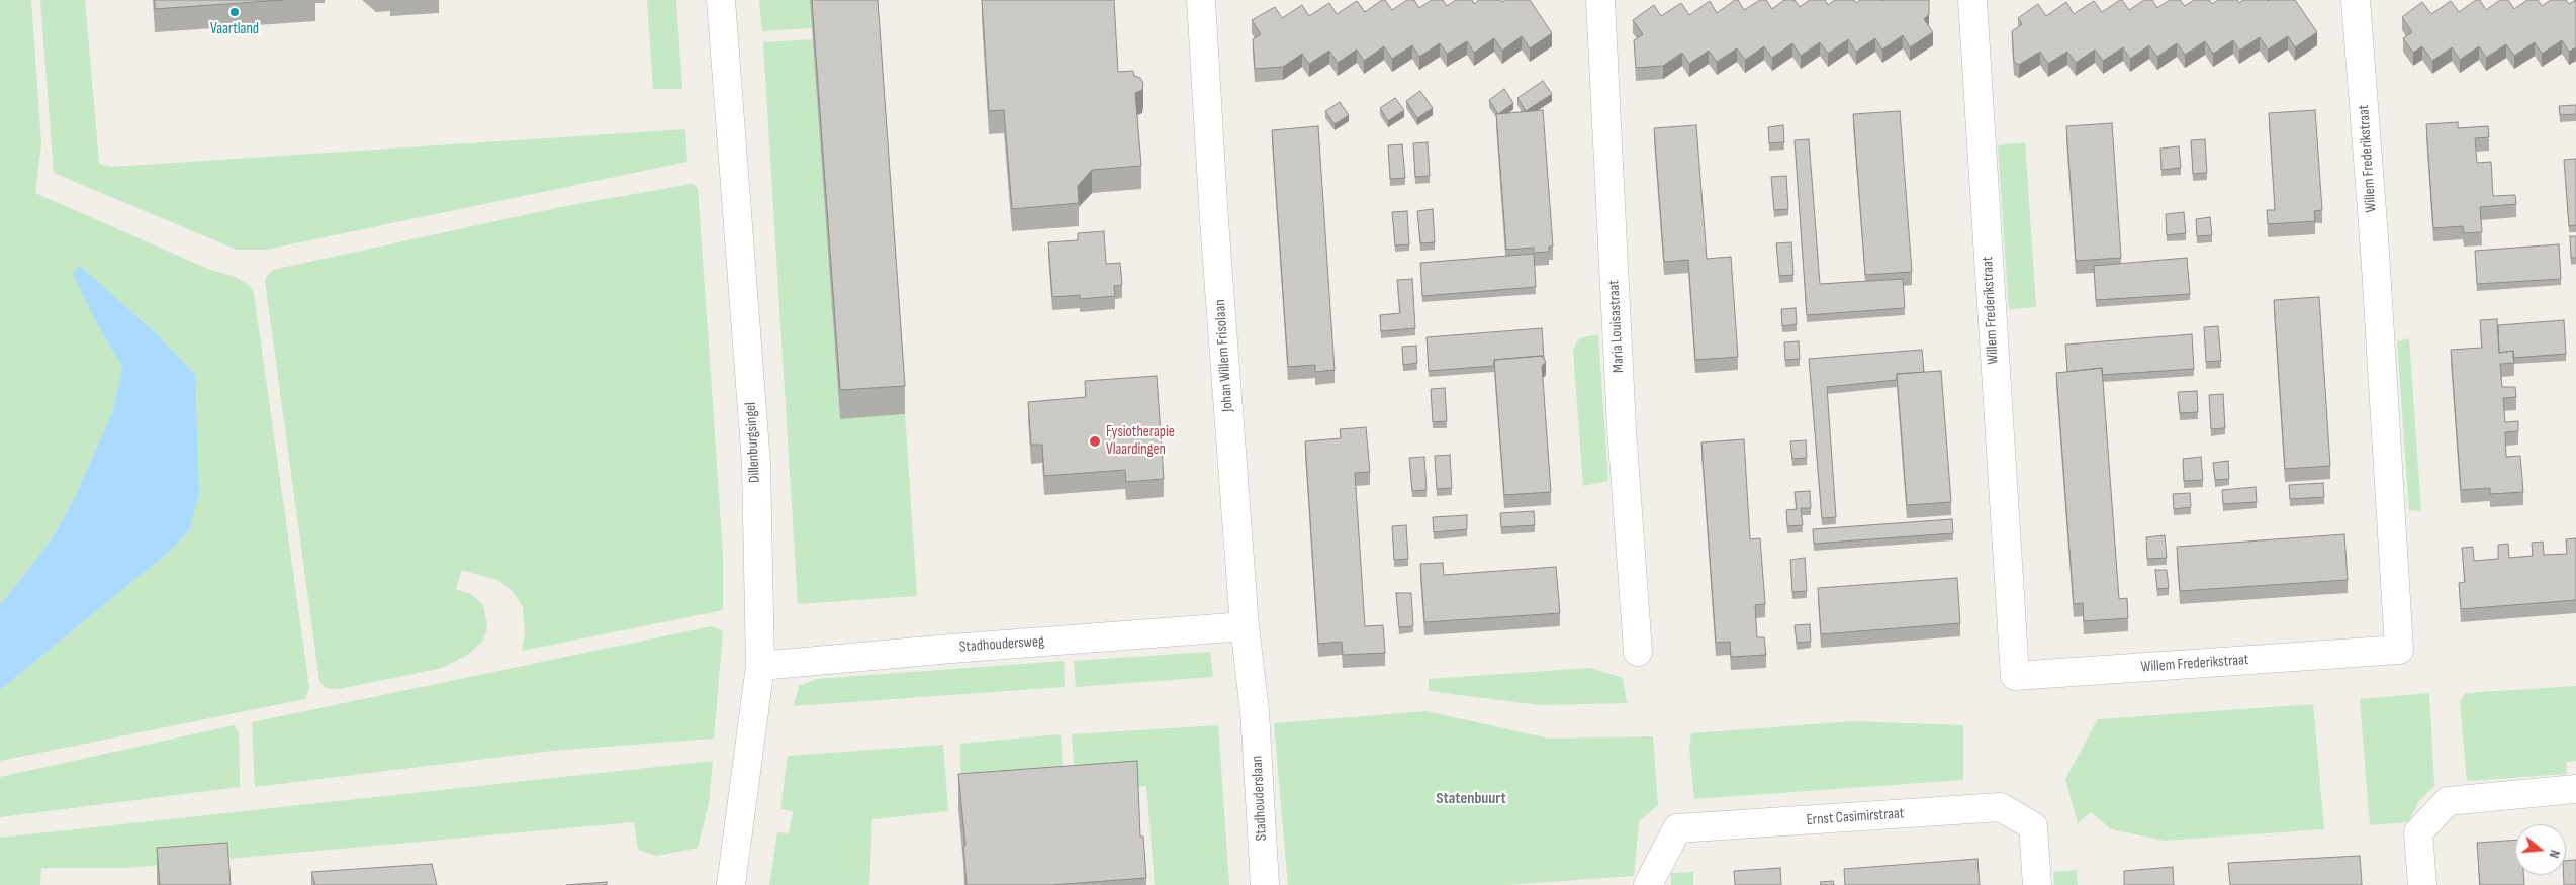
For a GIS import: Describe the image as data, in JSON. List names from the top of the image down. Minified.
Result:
{"streets":{"street":["Willem Frederikstraat","Maria Louisastraat","Johan Willem Frisolaan","Dillenburgsingel","Stadhoudersweg","Stadhouderslaan","Ernst Casimirstraat"]},"crossings":[["Johan Willem Frisolaan","Stadhoudersweg"],["Johan Willem Frisolaan","Stadhouderslaan"],["Dillenburgsingel","Stadhoudersweg"]],"districts":["Statenbuurt"],"places":["Vaartland","Fysiotherapie Vlaardingen"],"north":"right"}
